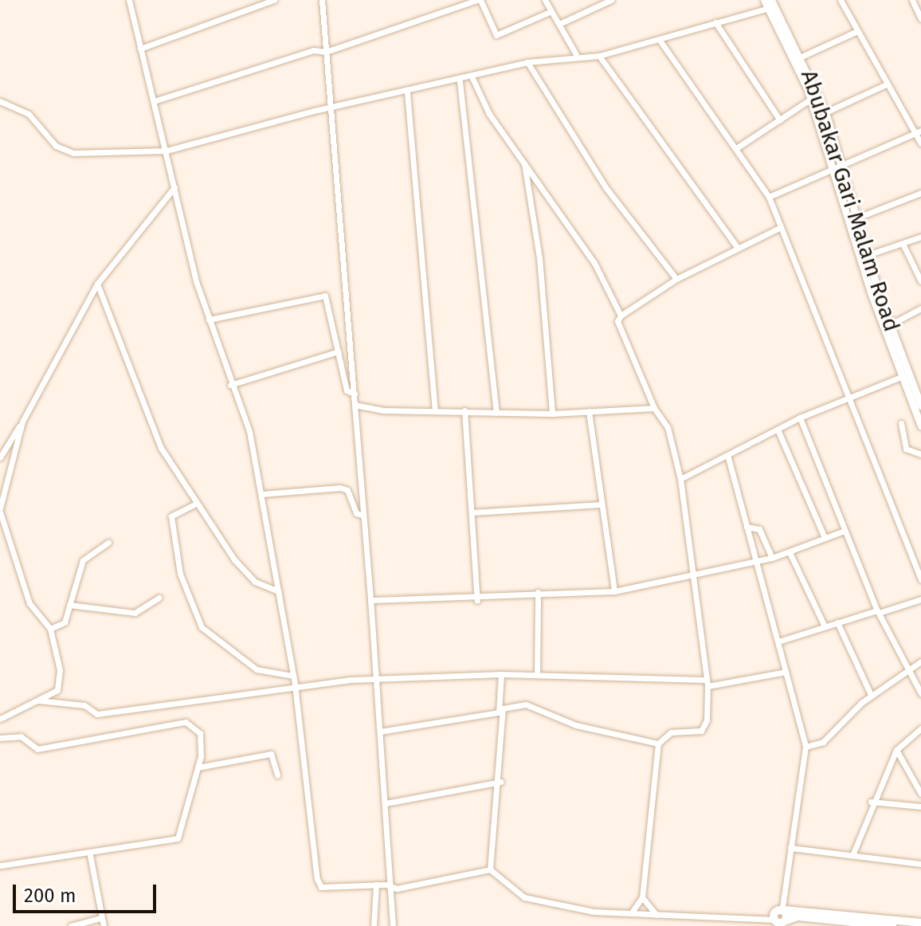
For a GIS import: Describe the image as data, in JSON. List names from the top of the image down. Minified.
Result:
{"streets":{"street":["Abubakar Gari Malam Road"]},"scale_bar":"200 m"}
